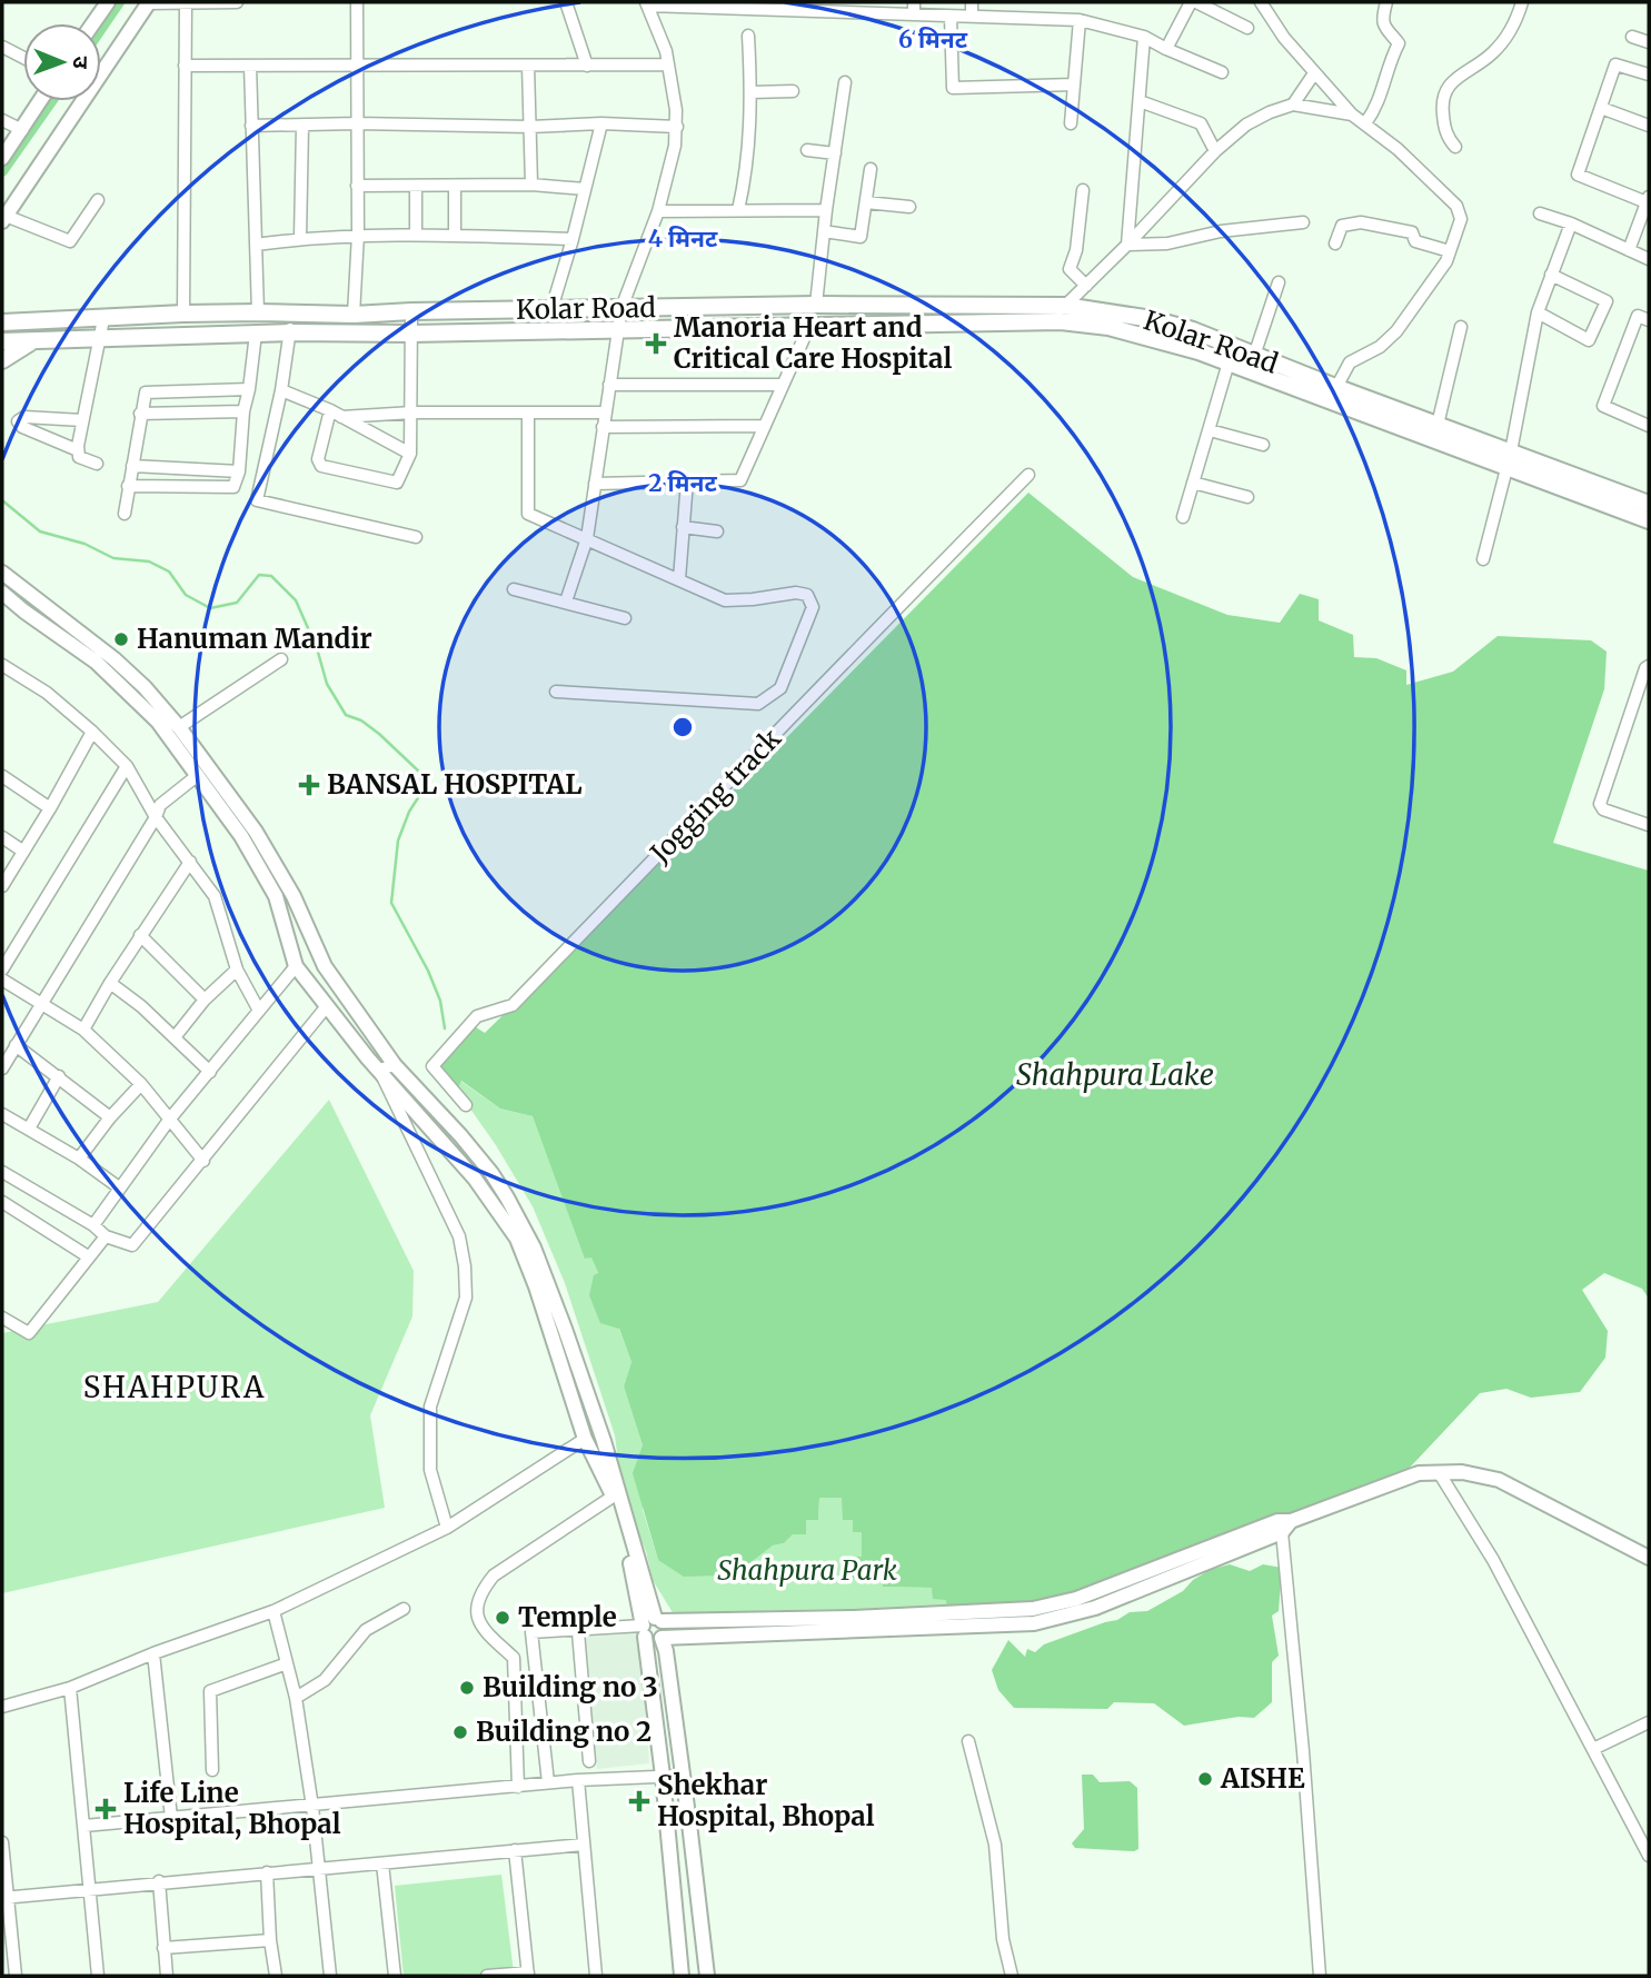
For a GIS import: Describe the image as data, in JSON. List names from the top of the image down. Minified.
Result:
{"streets":{"main road":["Kolar Road"],"street":["Jogging track"]},"districts":["SHAHPURA"],"water":["Shahpura Lake"],"parks":["Shahpura Park"],"places":{"health":["Manoria Heart and Critical Care Hospital","BANSAL HOSPITAL","Shekhar Hospital, Bhopal","Life Line Hospital, Bhopal"],"other":["Hanuman Mandir","Temple","Building no 3","Building no 2","AISHE"]},"north":"right","rings":["6 मिनट","4 मिनट","2 मिनट"]}
